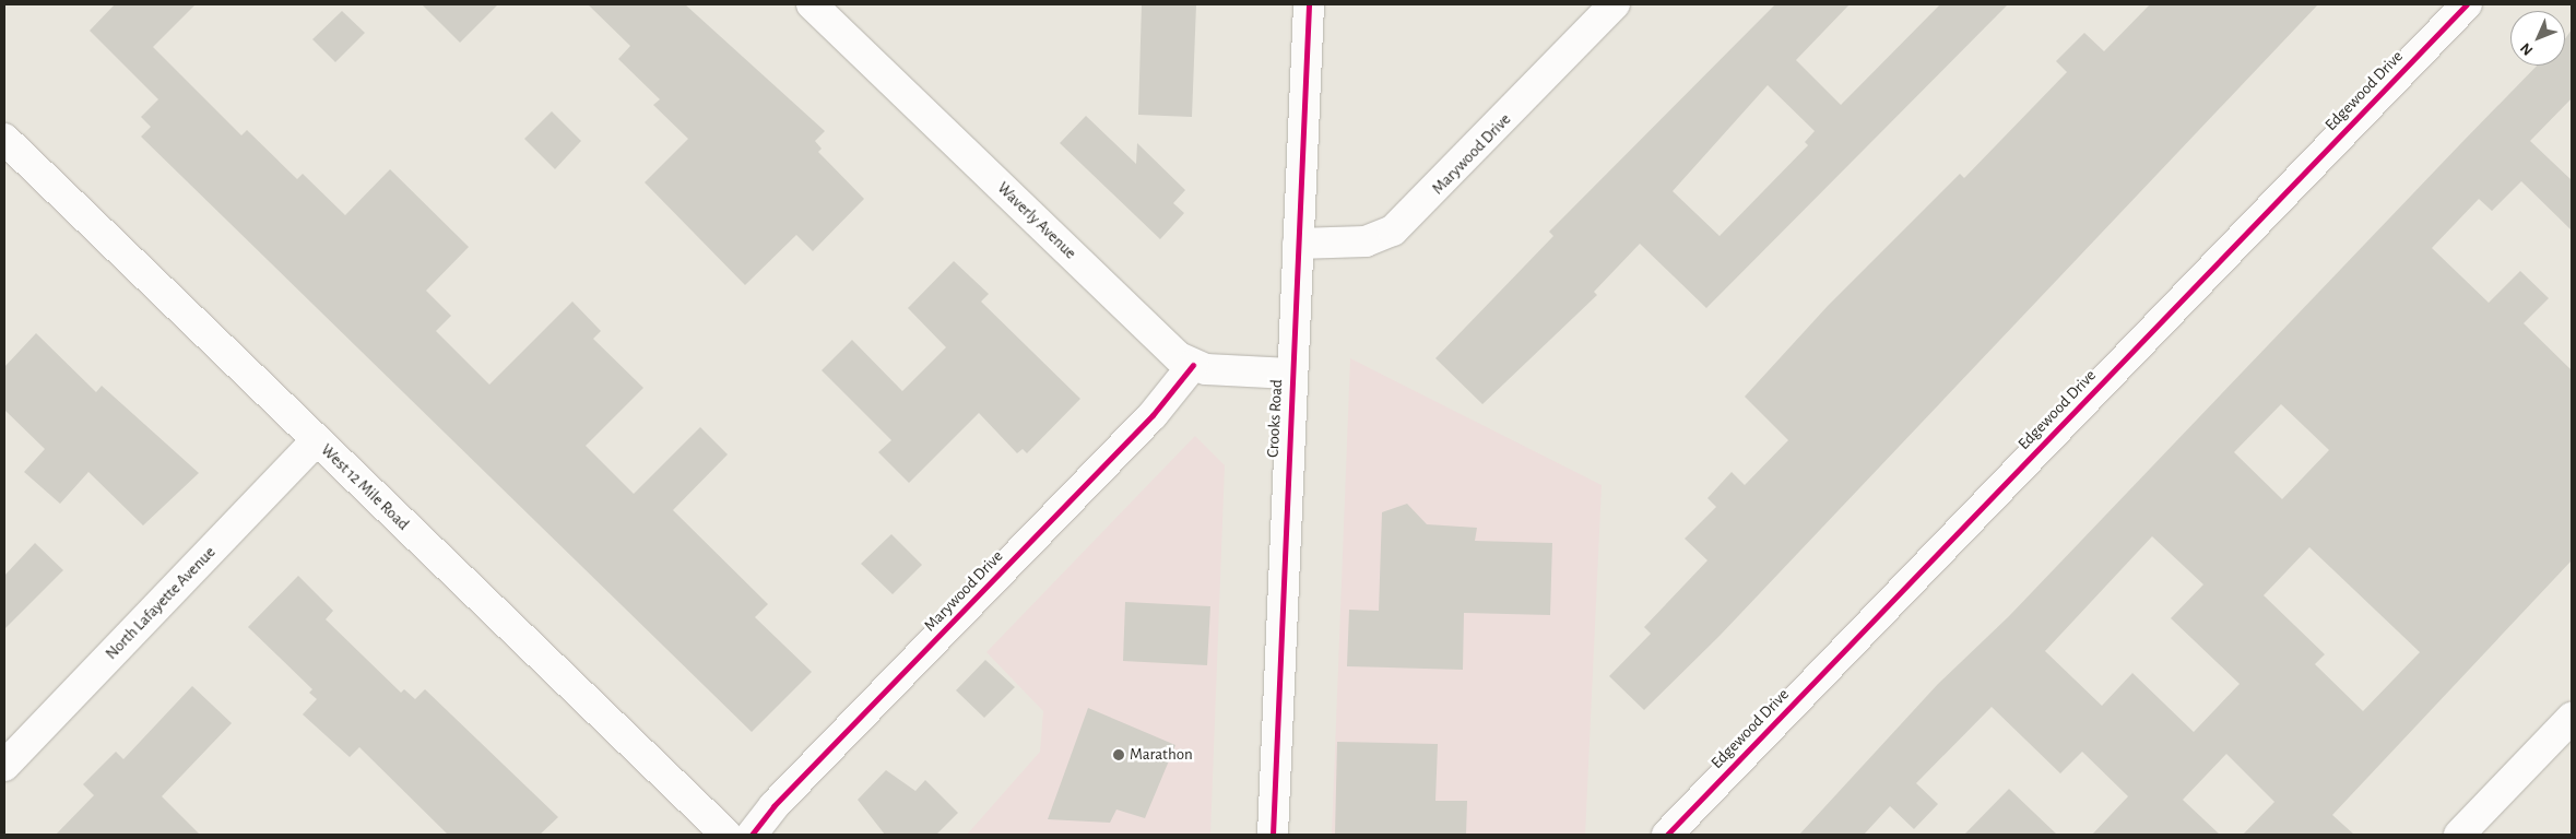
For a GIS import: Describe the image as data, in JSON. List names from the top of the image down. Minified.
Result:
{"streets":{"street":["Edgewood Drive","Marywood Drive","Waverly Avenue","Crooks Road","West 12 Mile Road","North Lafayette Avenue"]},"crossings":[["Marywood Drive","Waverly Avenue"],["Marywood Drive","Crooks Road"],["Waverly Avenue","Crooks Road"],["West 12 Mile Road","North Lafayette Avenue"]],"places":["Marathon"],"north":"bottom left"}
